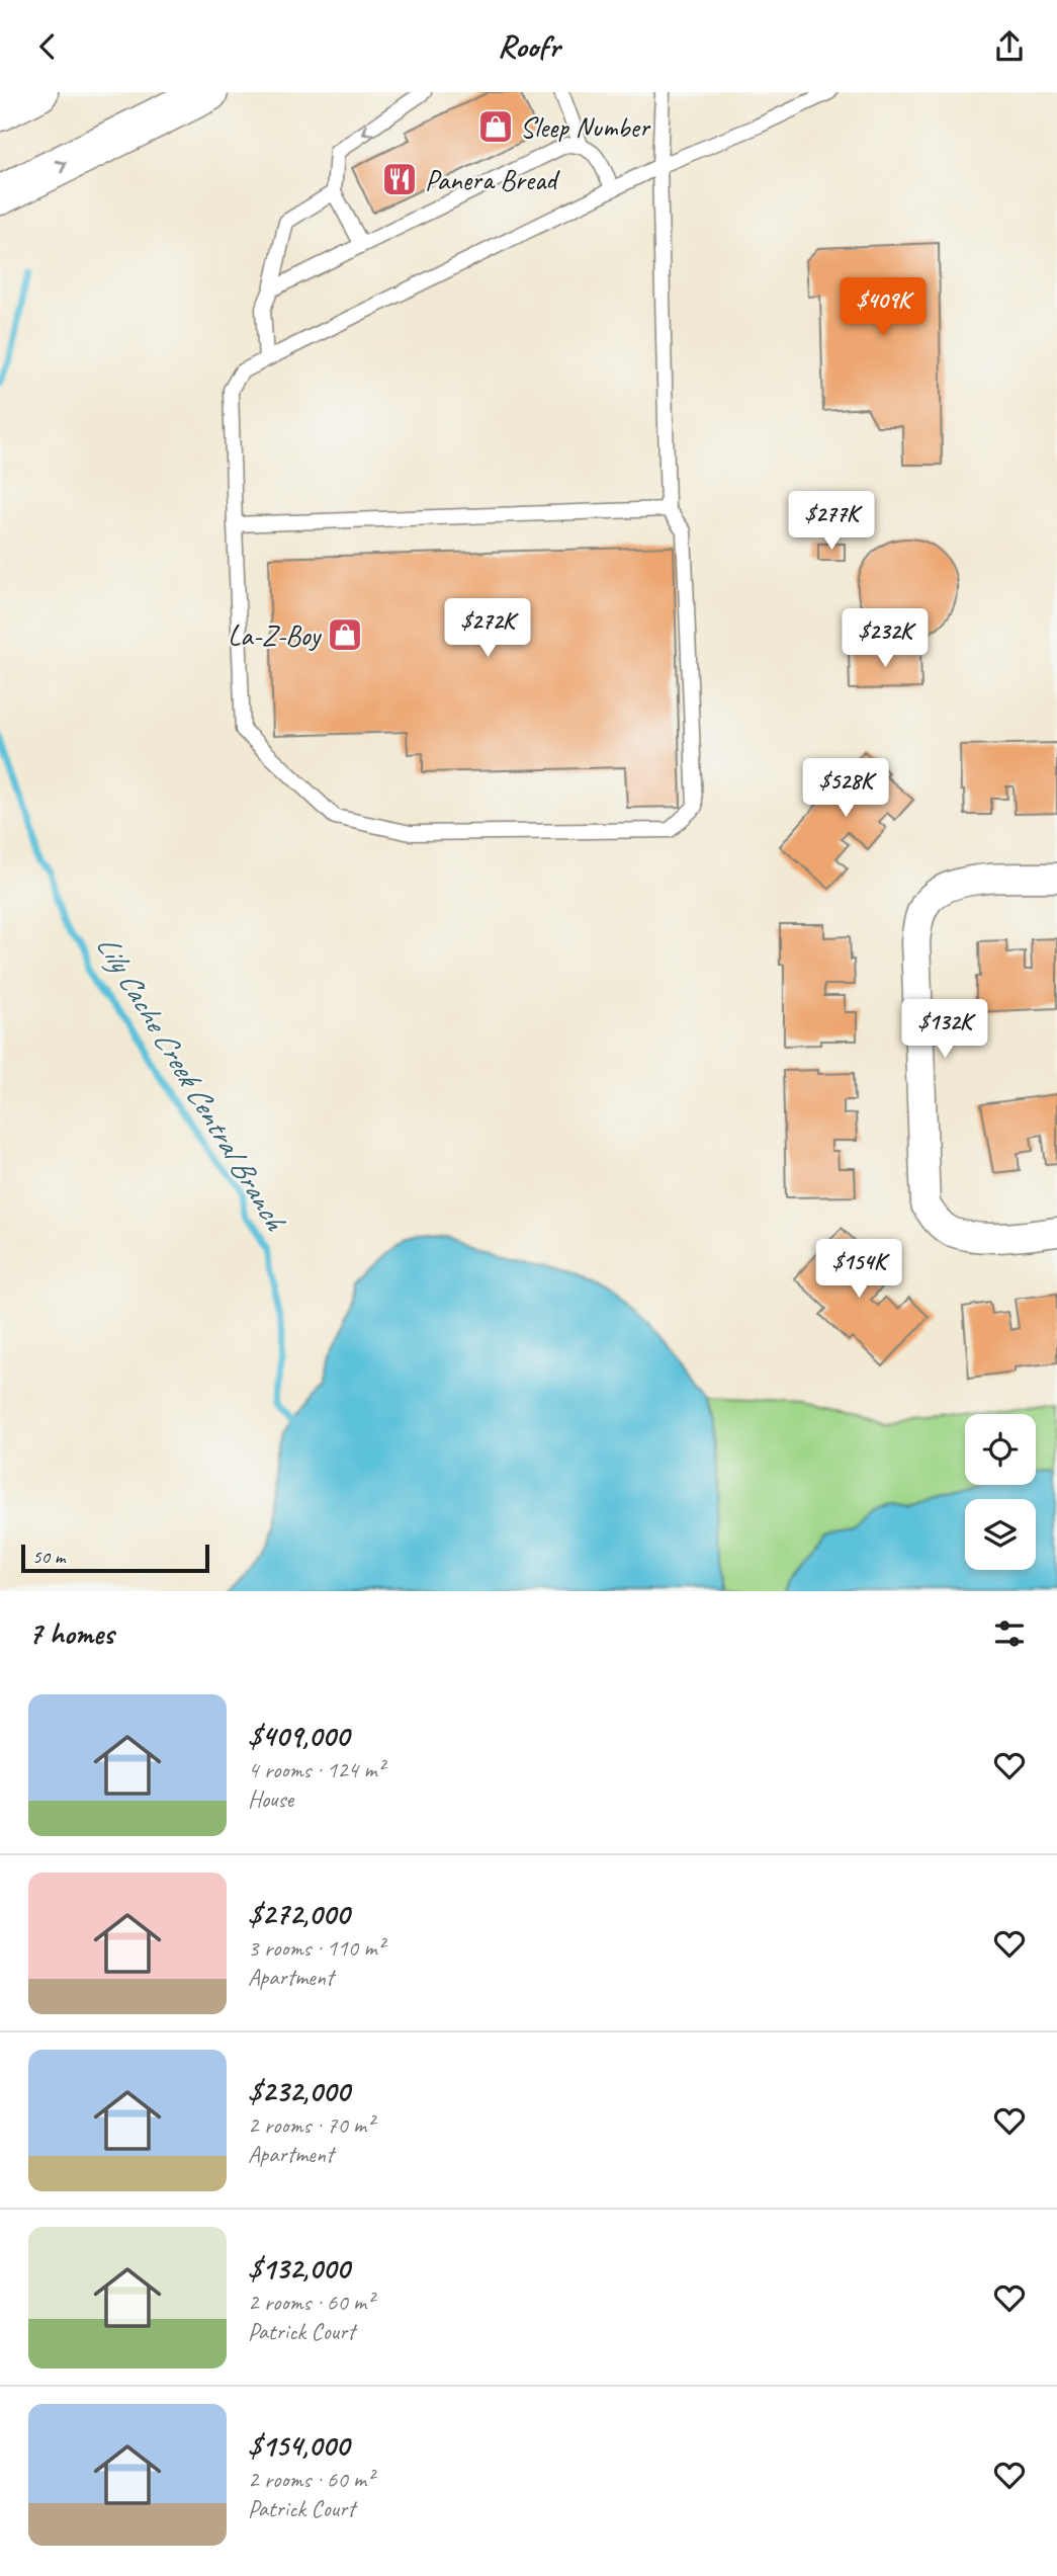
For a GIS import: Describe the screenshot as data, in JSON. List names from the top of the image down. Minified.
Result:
{"water":["Lily Cache Creek Central Branch"],"places":{"shop":["Sleep Number","La-Z-Boy"],"restaurant":["Panera Bread"]},"scale_bar":"50 m","page":{"header":"Roofr","price":["$409K","$277K","$272K","$232K","$528K","$132K","$154K"],"scale":"50 m","heading":"7 homes","list":[{"name":"$409,000","note":"4 rooms · 124 m² · House"},{"name":"$272,000","note":"3 rooms · 110 m² · Apartment"},{"name":"$232,000","note":"2 rooms · 70 m² · Apartment"},{"name":"$132,000","note":"2 rooms · 60 m² · Patrick Court"},{"name":"$154,000","note":"2 rooms · 60 m² · Patrick Court"}]}}
